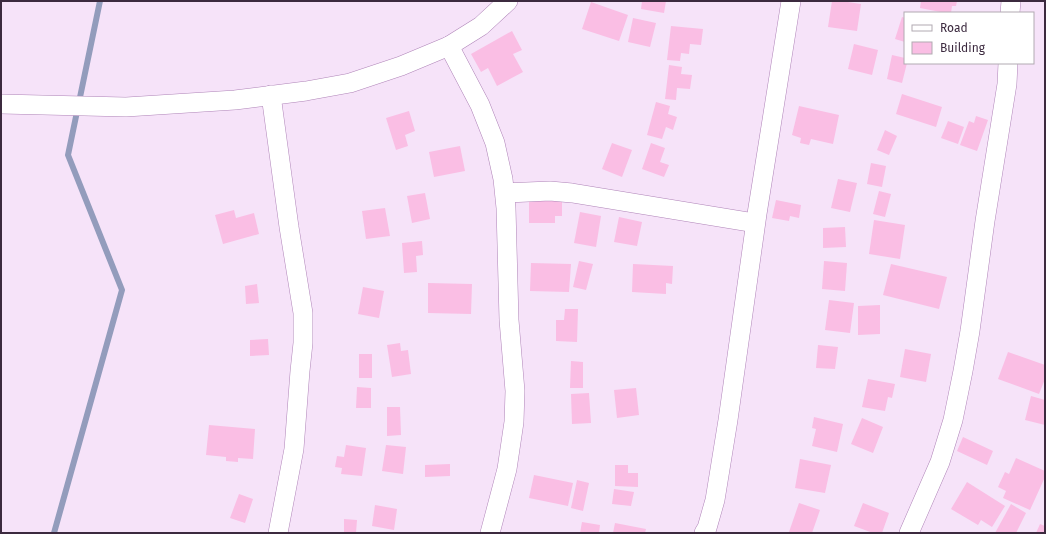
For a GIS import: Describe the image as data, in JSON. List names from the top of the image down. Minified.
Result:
{"legend":["Road","Building"]}
